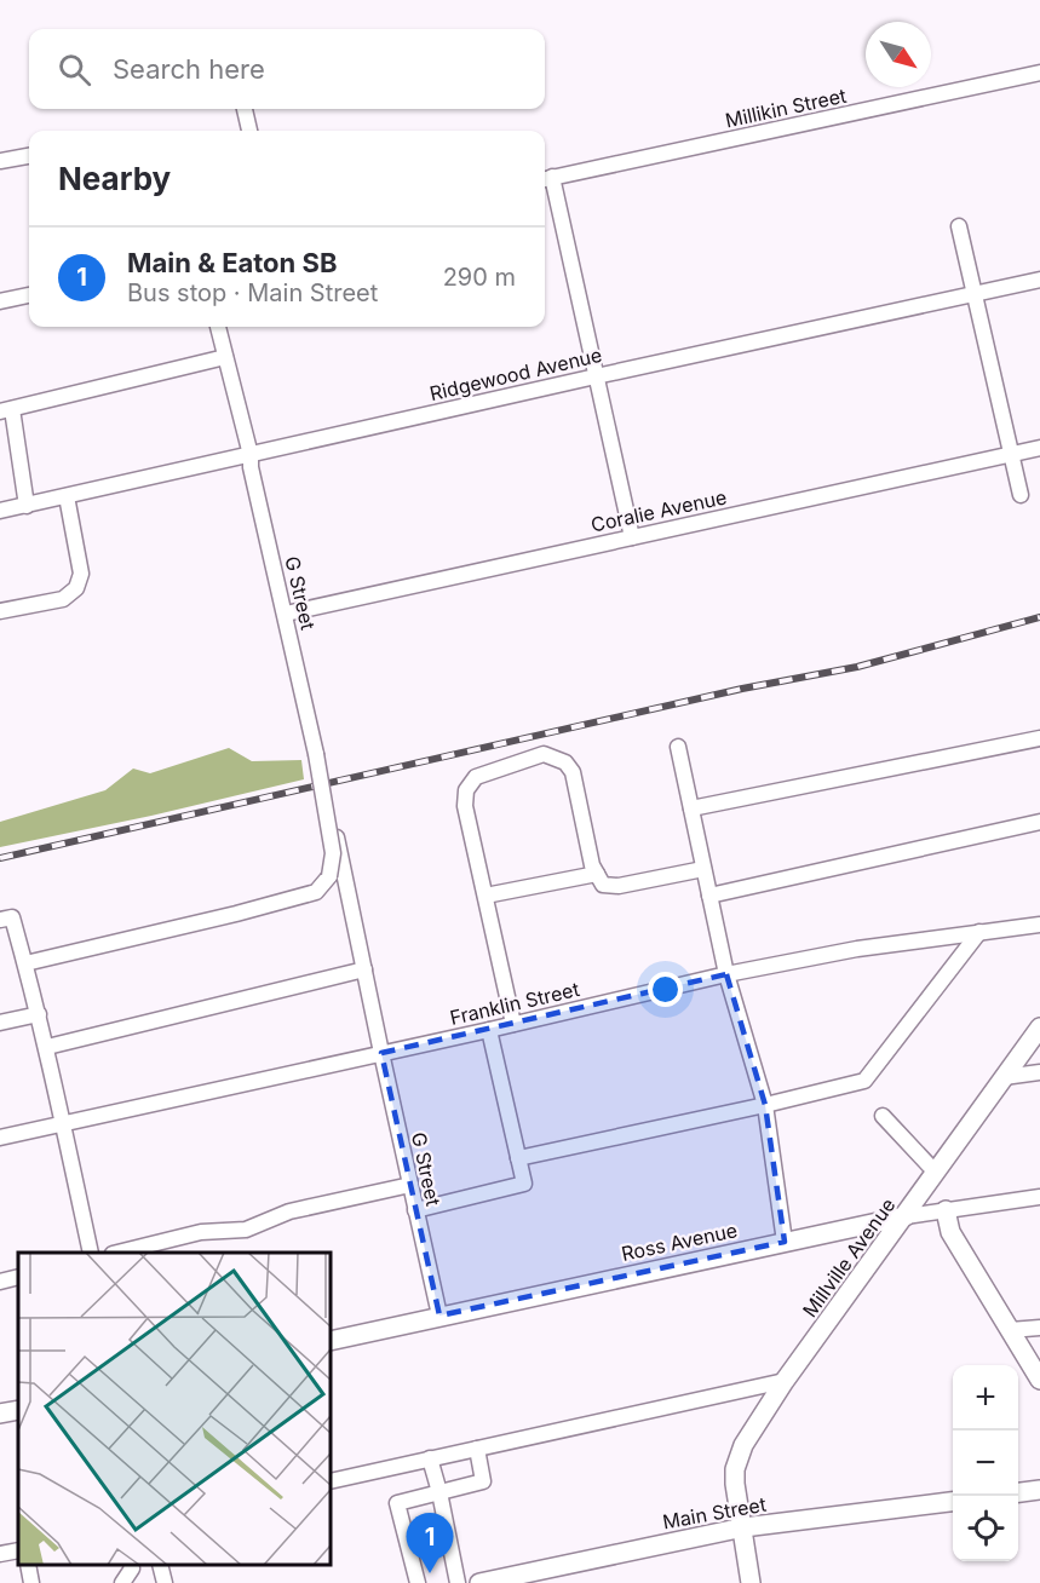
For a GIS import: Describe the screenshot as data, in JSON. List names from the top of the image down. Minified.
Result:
{"streets":{"main road":["Ross Avenue","Millville Avenue","Main Street"],"street":["Millikin Street","Ridgewood Avenue","Coralie Avenue","G Street","Franklin Street"]},"crossings":[["Ridgewood Avenue","G Street"],["Coralie Avenue","G Street"],["G Street","Franklin Street"],["G Street","Ross Avenue"],["Ross Avenue","Millville Avenue"],["Millville Avenue","Main Street"]],"north":"bottom right","page":{"search":"Search here","heading":"Nearby","list":[{"mark":"1","name":"Main & Eaton SB","note":"Bus stop · Main Street","value":"290 m"}],"map_buttons":["+","−"],"pins":"1"}}
